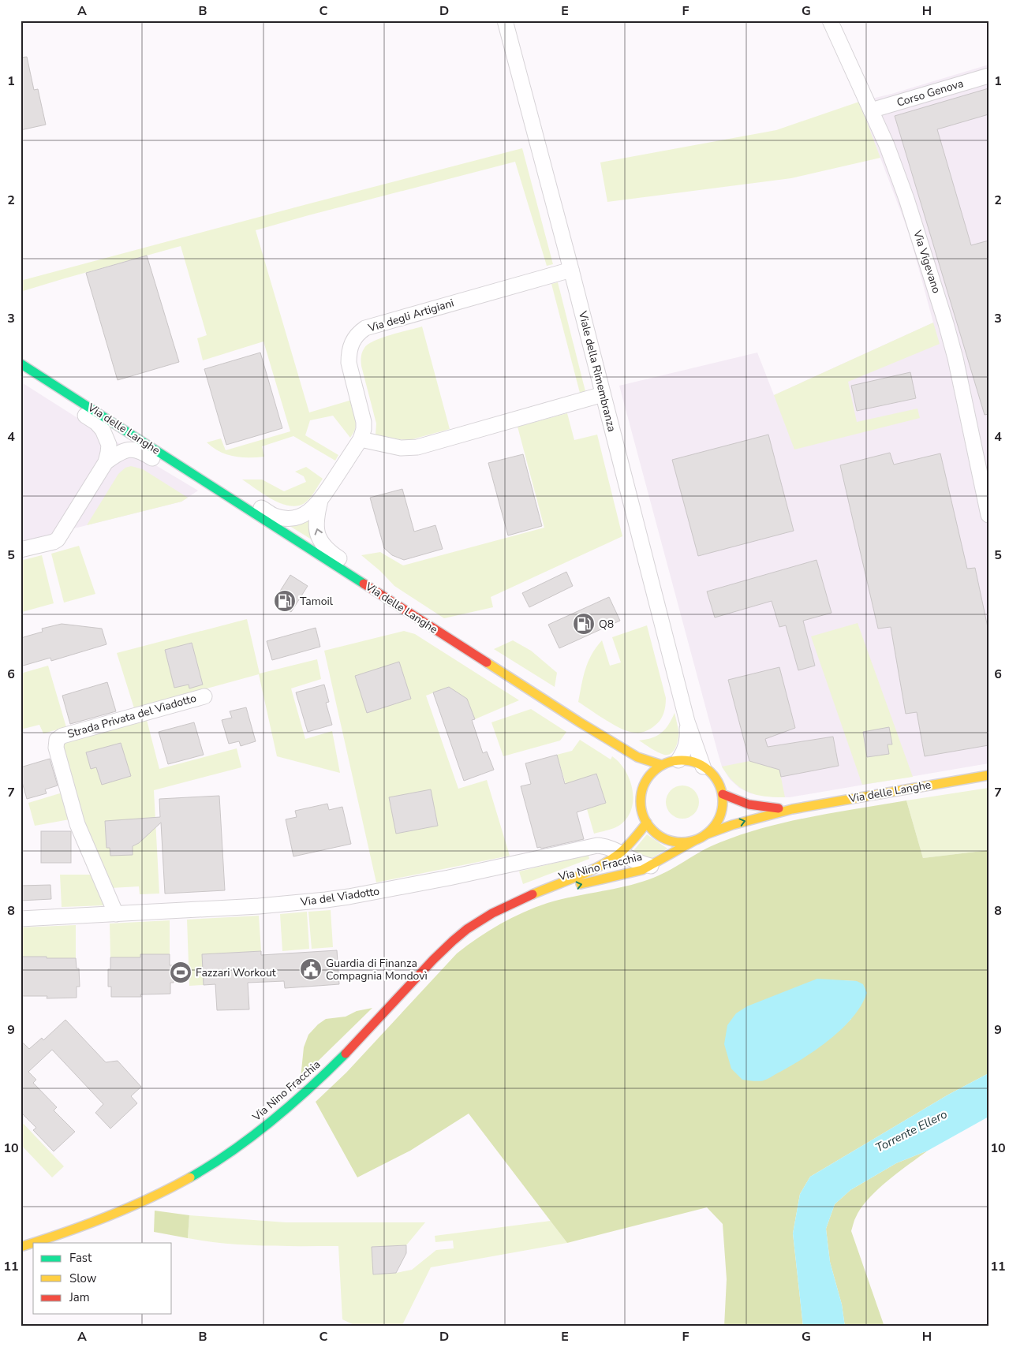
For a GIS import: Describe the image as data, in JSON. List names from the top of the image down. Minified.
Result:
{"streets":{"main road":["Via delle Langhe","Via Nino Fracchia"],"street":["Corso Genova","Via Vigevano","Via degli Artigiani","Viale della Rimembranza","Strada Privata del Viadotto","Via del Viadotto"]},"crossings":[["Corso Genova","Via Vigevano"],["Via degli Artigiani","Viale della Rimembranza"],["Via degli Artigiani","Via delle Langhe"],["Via delle Langhe","Via Nino Fracchia"],["Strada Privata del Viadotto","Via del Viadotto"],["Via Nino Fracchia","Via del Viadotto"]],"water":["Torrente Ellero"],"places":{"fuel station":["Tamoil","Q8"],"public building":["Guardia di Finanza Compagnia Mondovì"],"sports":["Fazzari Workout"]},"legend":["Fast","Slow","Jam"],"grid":{"columns":["A","B","C","D","E","F","G","H"],"rows":["1","2","3","4","5","6","7","8","9","10","11"]}}
